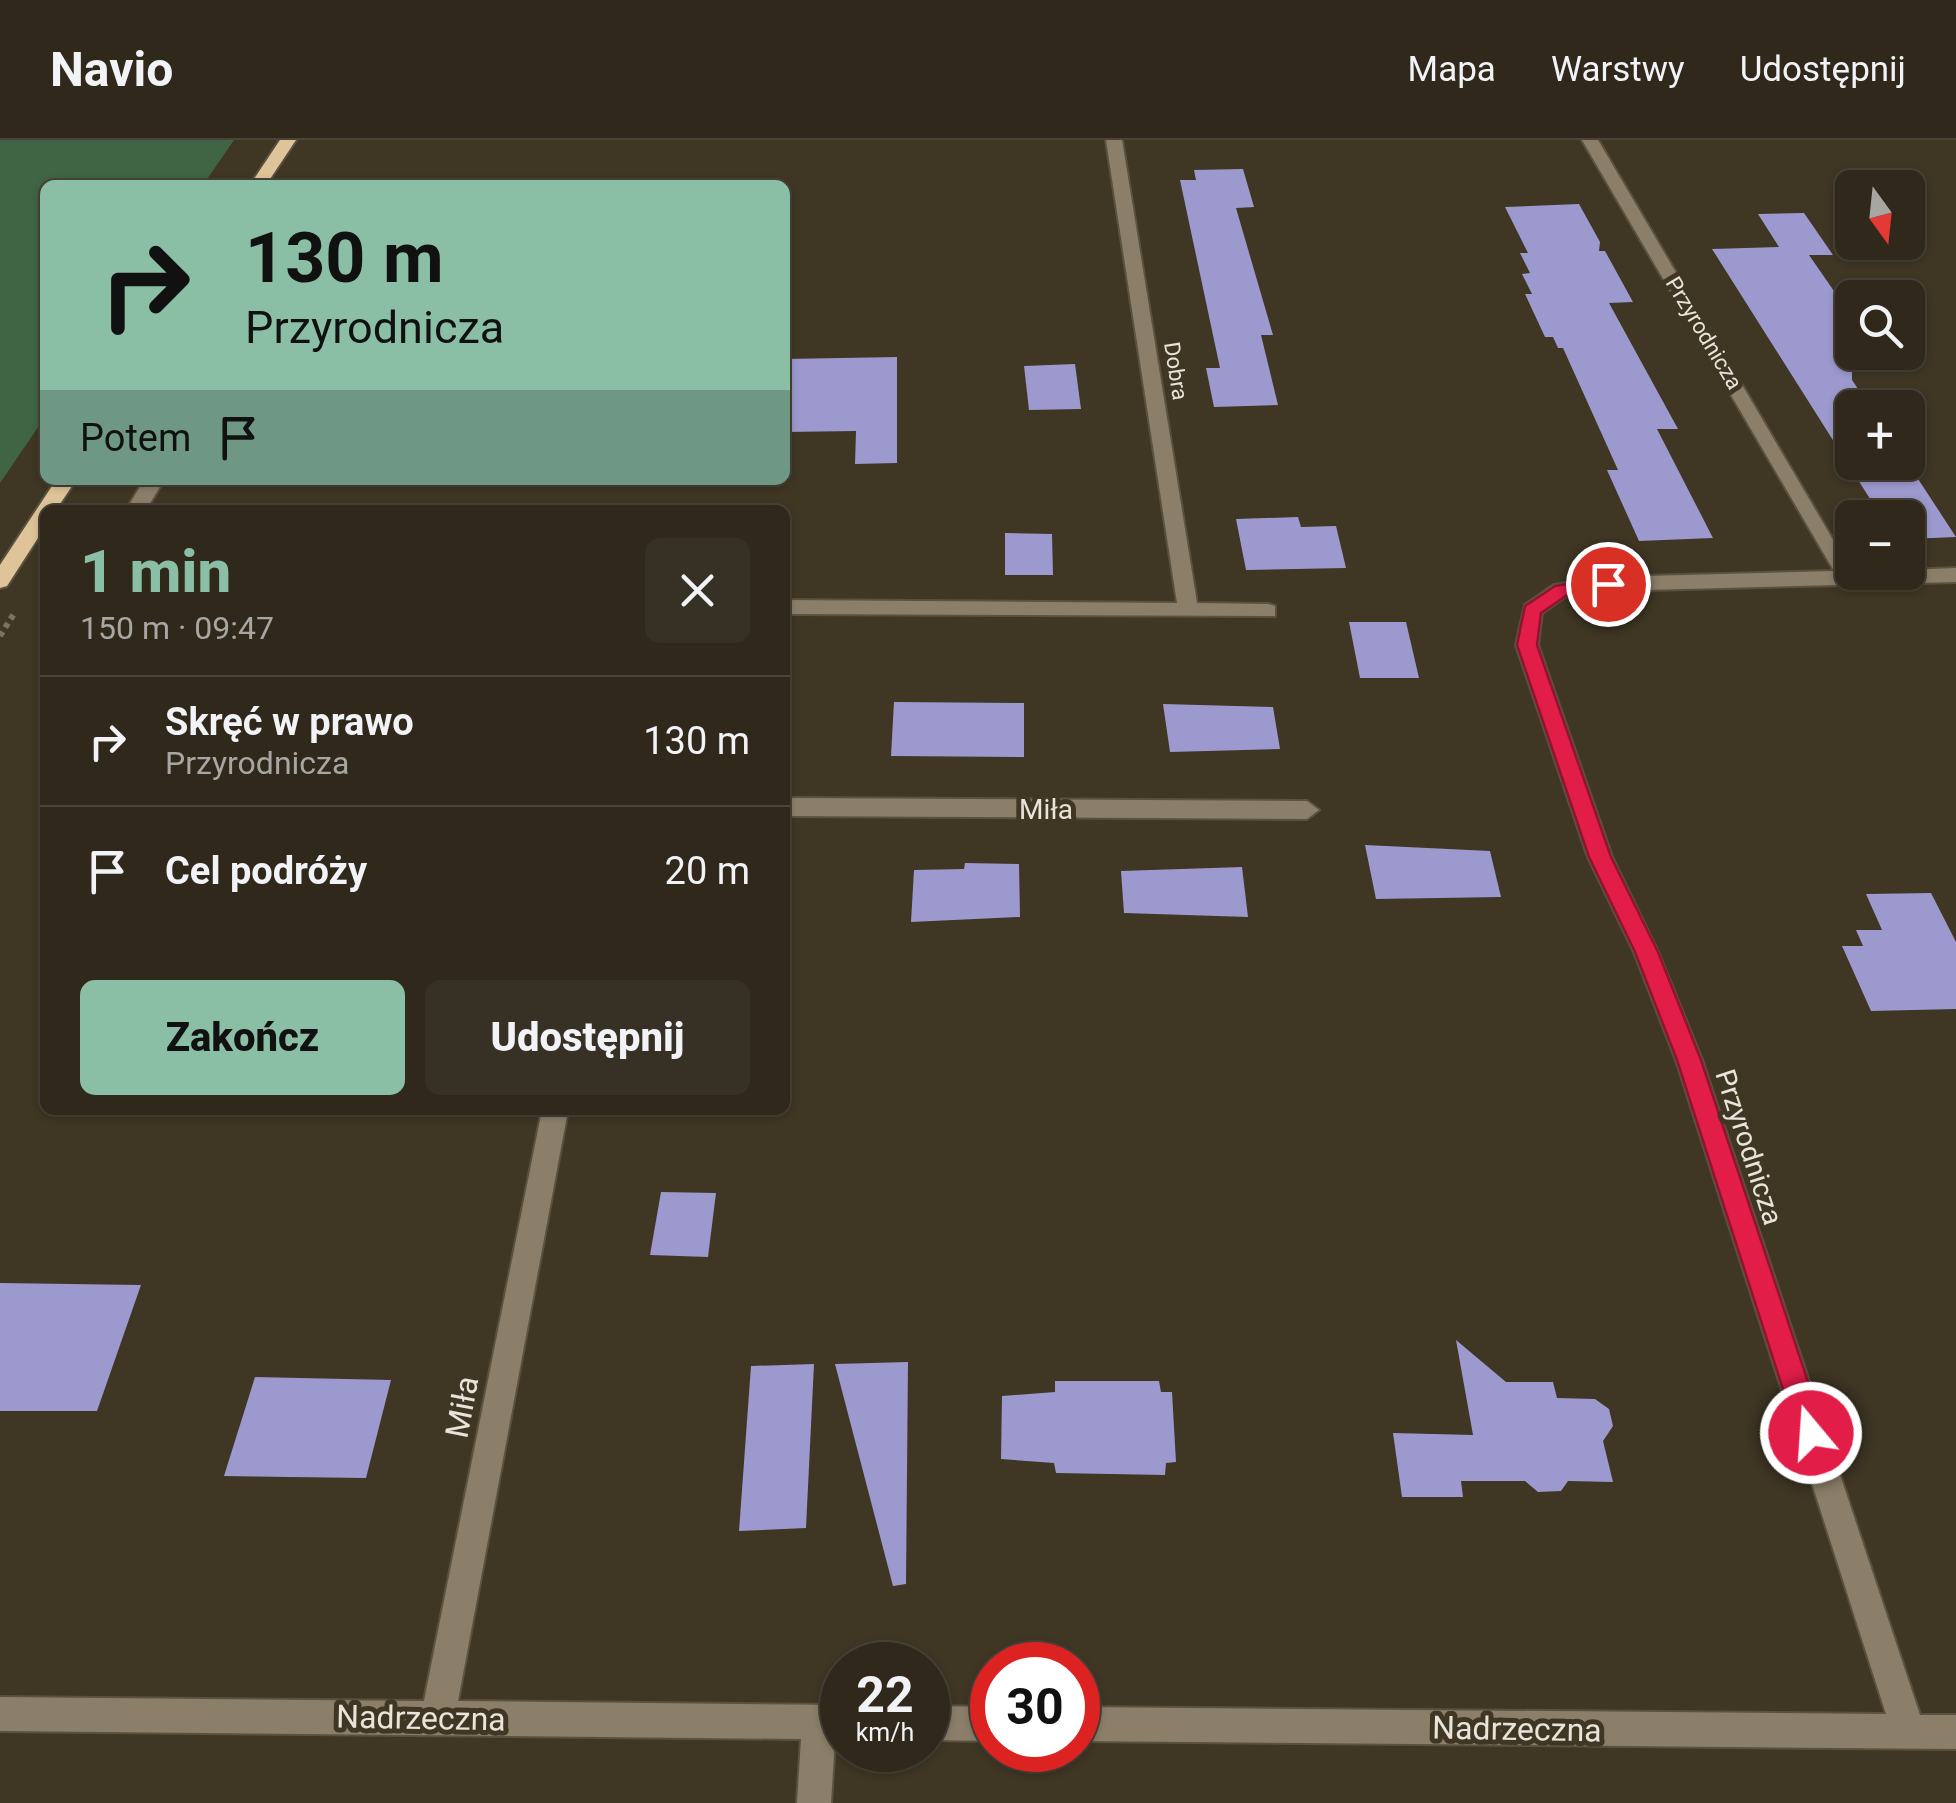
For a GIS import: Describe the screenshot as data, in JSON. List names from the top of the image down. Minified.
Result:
{"streets":{"street":["Przyrodnicza","Dobra","Miła","Nadrzeczna"]},"crossings":[["Przyrodnicza","Nadrzeczna"],["Miła","Nadrzeczna"]],"north":"bottom","page":{"header":"Navio","nav":["Mapa","Warstwy","Udostępnij"],"map_buttons":["+","−"],"turn":["130 m","Przyrodnicza"],"then":"Potem","heading":["1 min","150 m · 09:47"],"list":[{"name":"Skręć w prawo","note":"Przyrodnicza","value":"130 m"},{"name":"Cel podróży","value":"20 m"}],"buttons":["Zakończ","Udostępnij"],"speed":"22 km/h","limit":"30"}}
